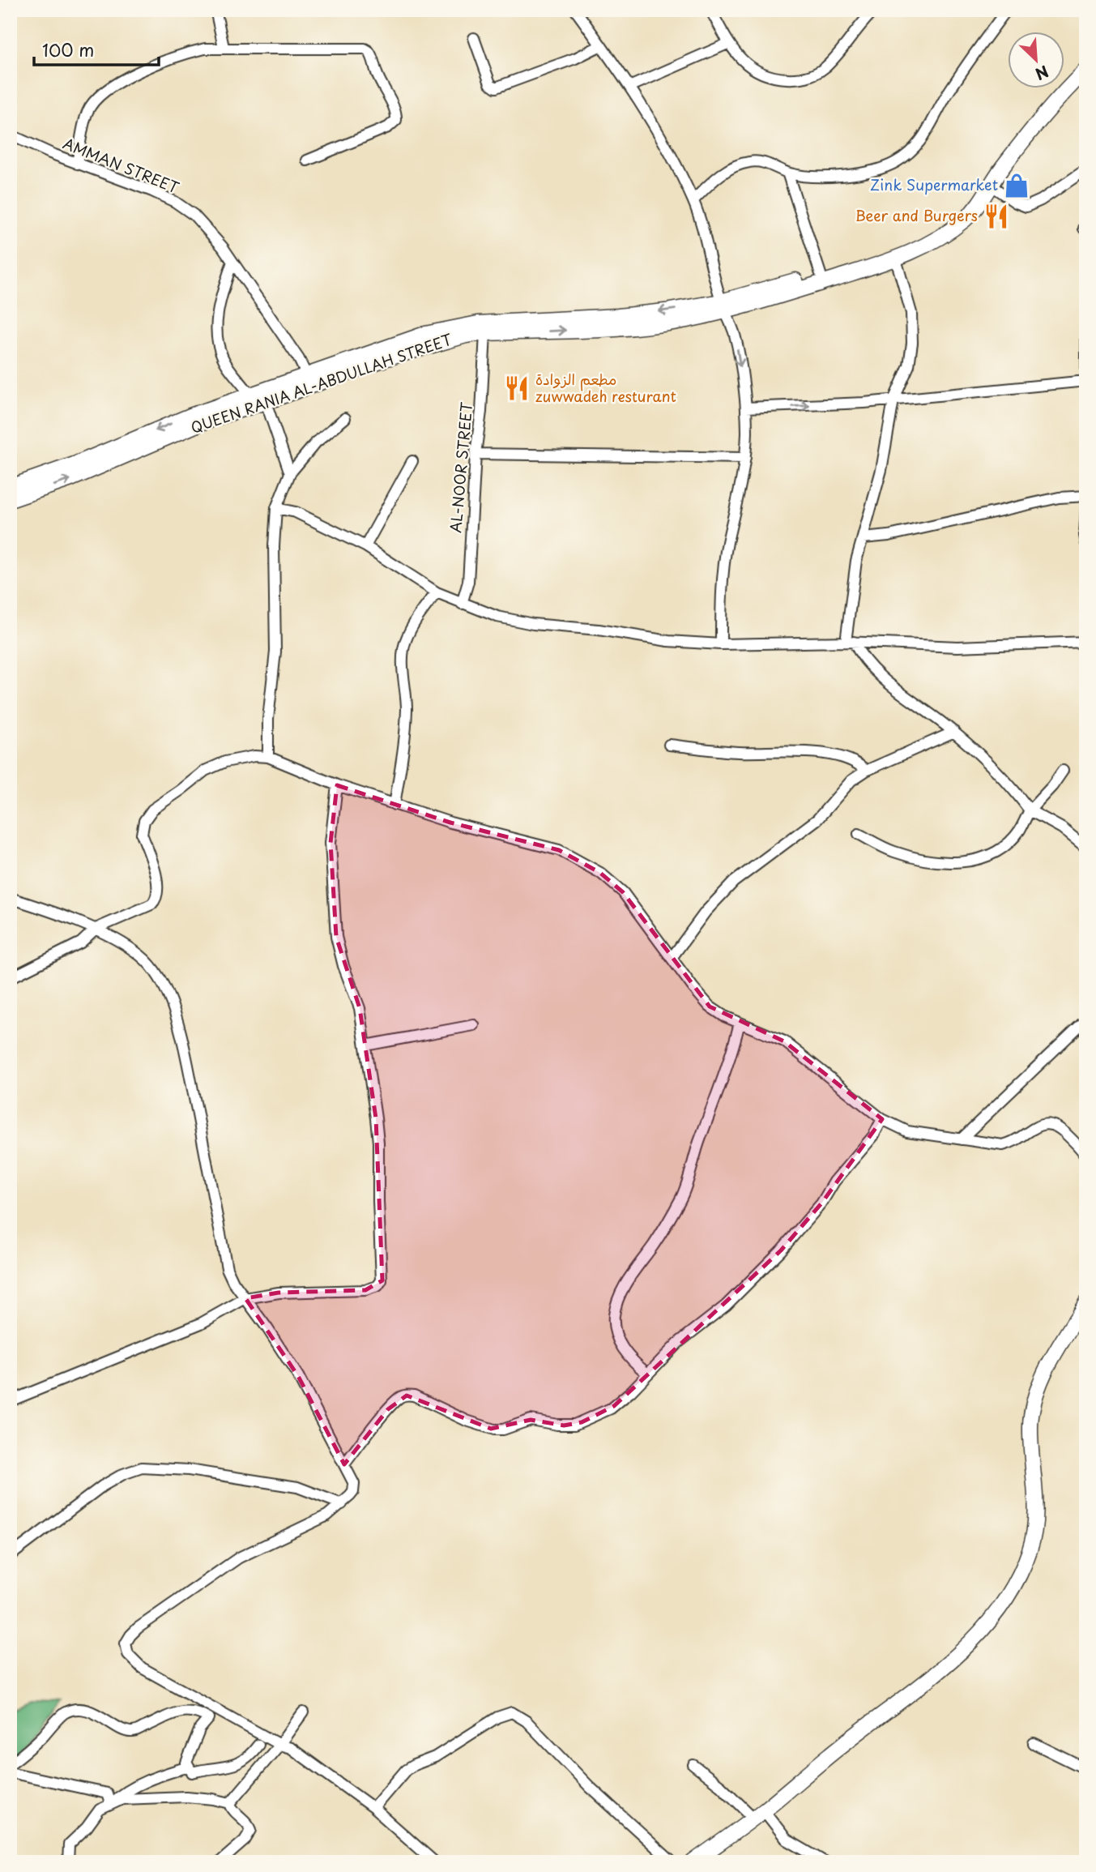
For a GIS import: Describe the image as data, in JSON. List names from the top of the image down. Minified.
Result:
{"streets":{"main road":["QUEEN RANIA AL-ABDULLAH STREET"],"street":["AMMAN STREET","AL-NOOR STREET"]},"crossings":[["AMMAN STREET","QUEEN RANIA AL-ABDULLAH STREET"],["QUEEN RANIA AL-ABDULLAH STREET","AL-NOOR STREET"]],"places":{"shop":["Zink Supermarket"],"restaurant":["Beer and Burgers","مطعم الزوادة zuwwadeh resturant"]},"scale_bar":"100 m","north":"bottom right"}
